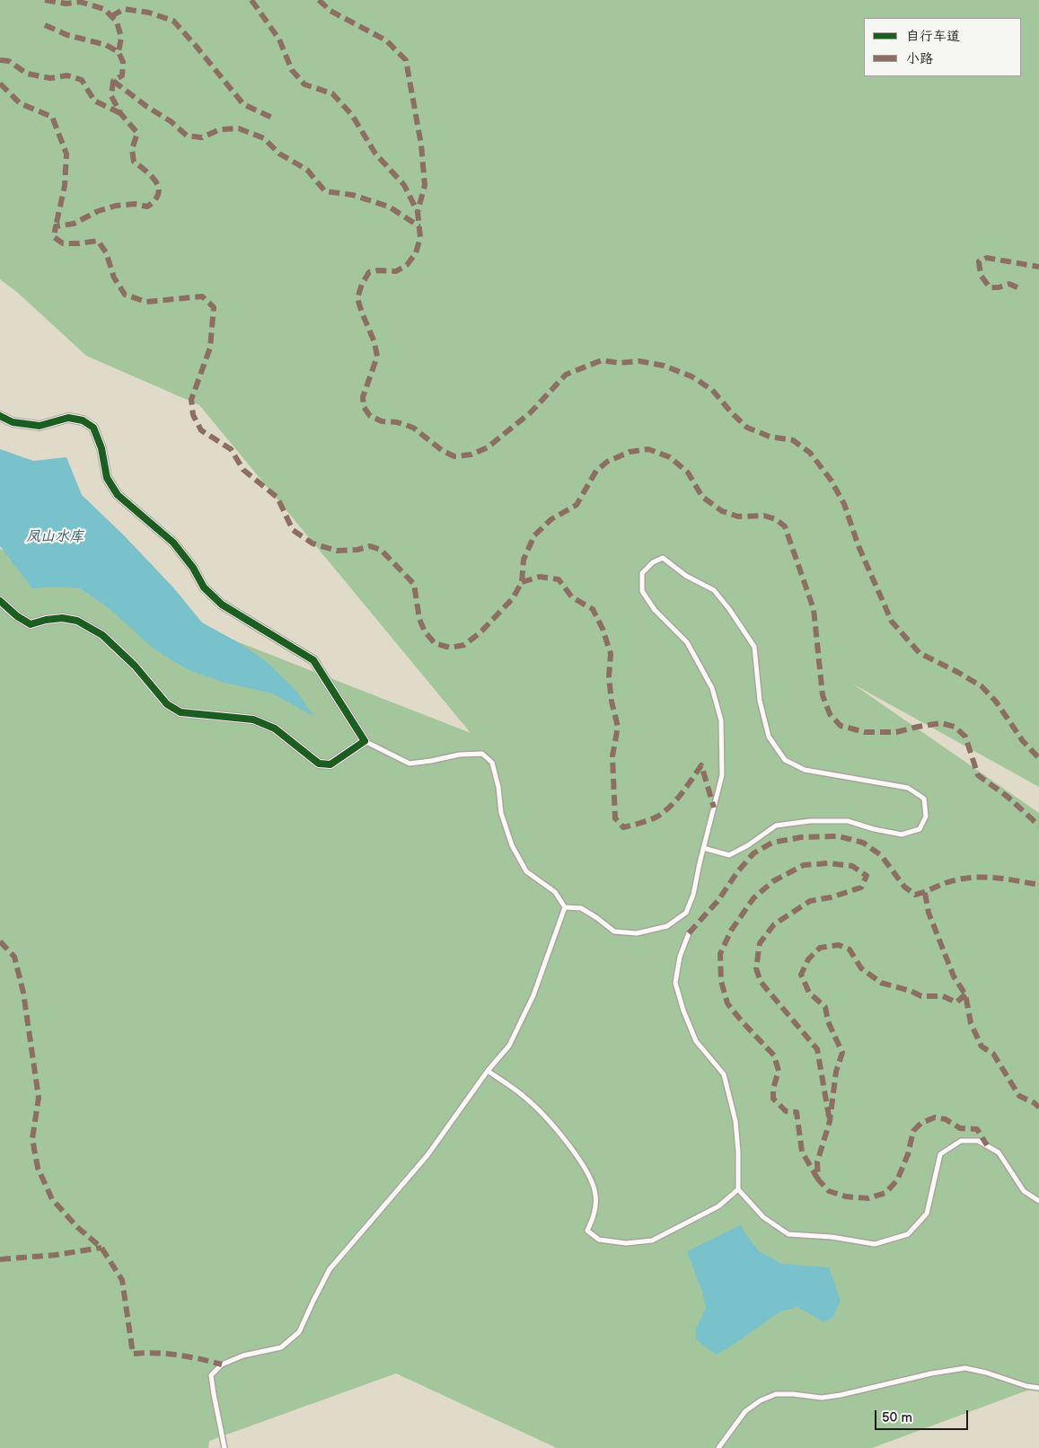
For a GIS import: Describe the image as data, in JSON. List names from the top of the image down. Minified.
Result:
{"water":["凤山水库"],"legend":["自行车道","小路"],"scale_bar":"50 m"}
